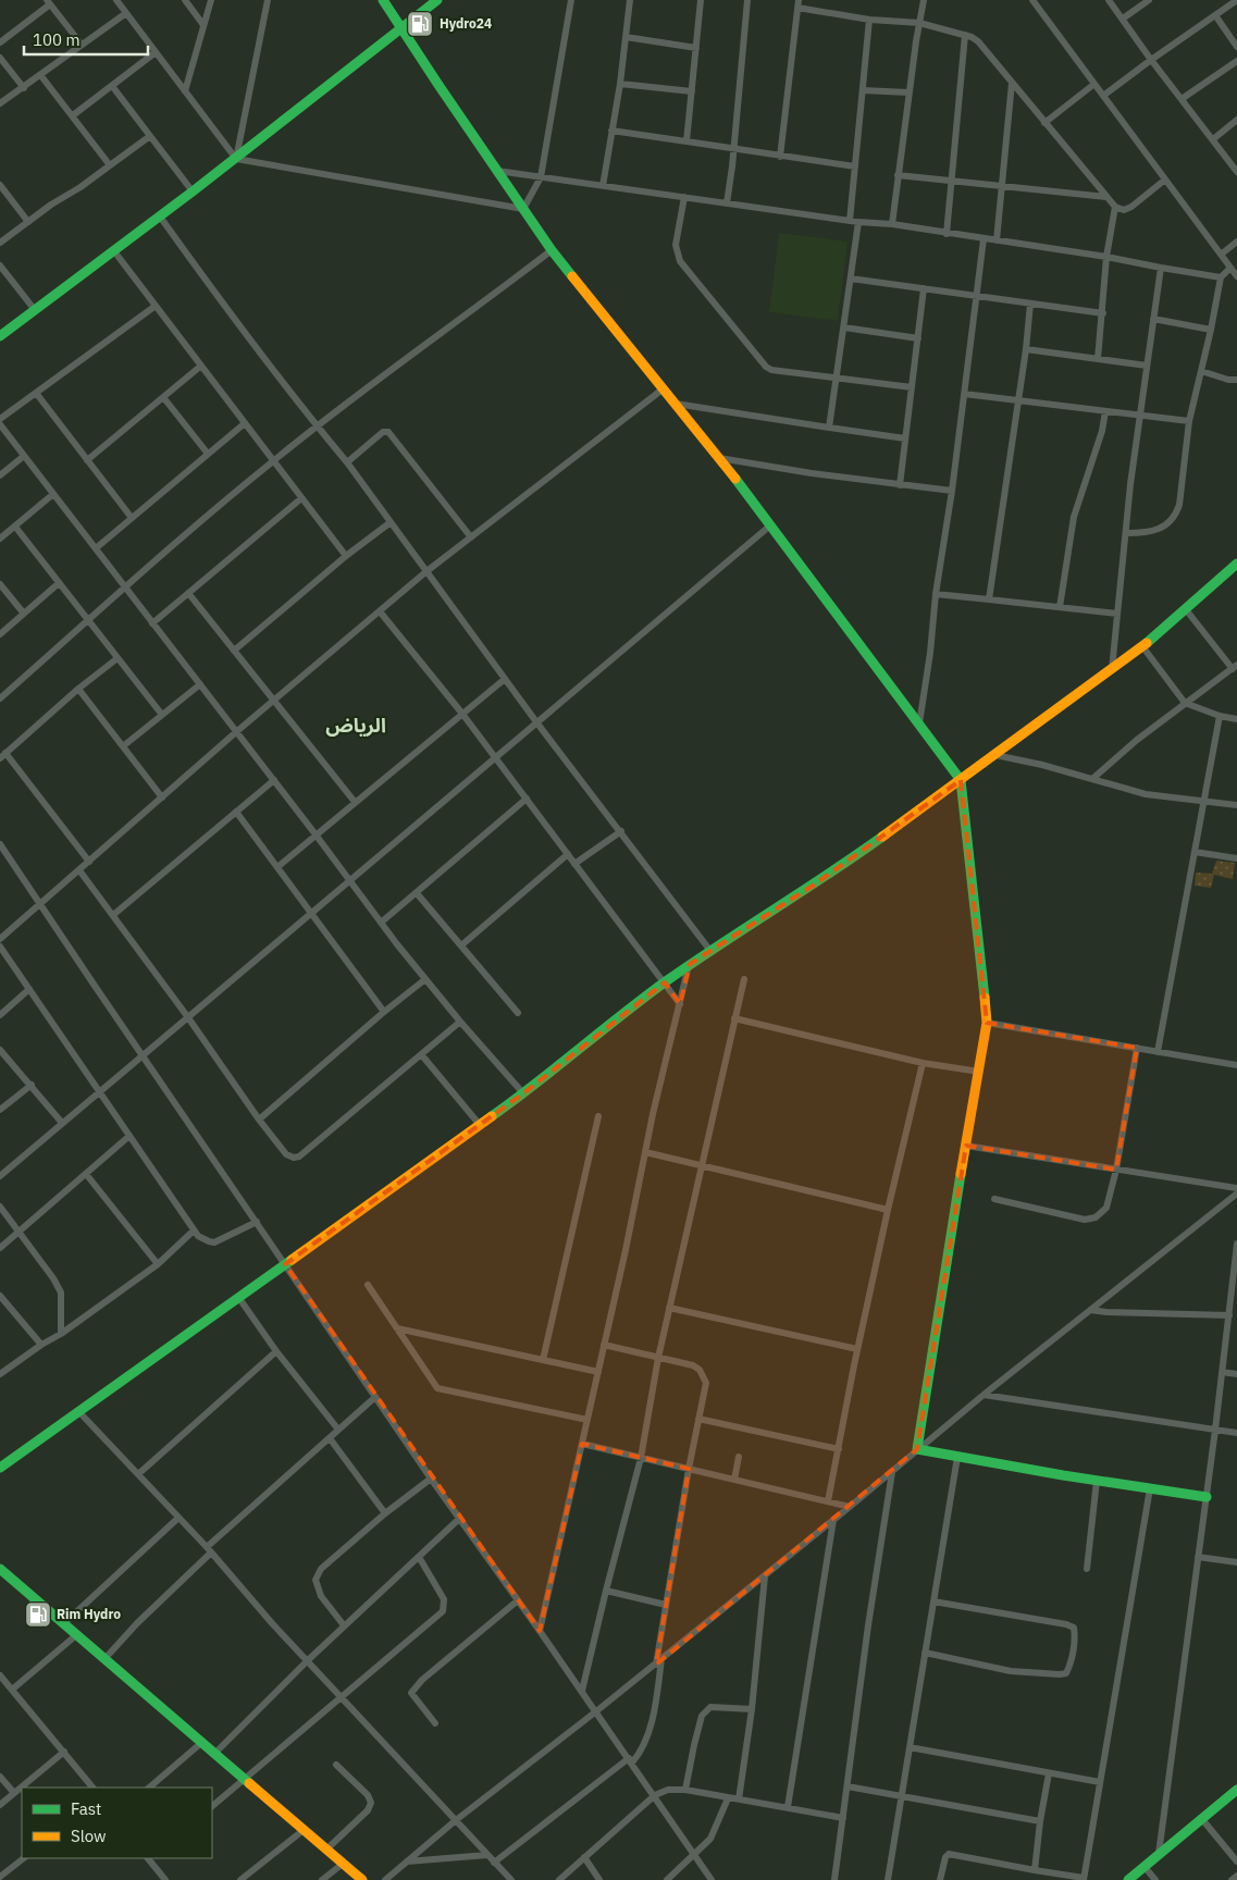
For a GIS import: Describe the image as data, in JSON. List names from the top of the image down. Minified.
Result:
{"districts":["الرياض"],"places":{"fuel station":["Hydro24","Rim Hydro"]},"legend":["Fast","Slow"],"scale_bar":"100 m"}
